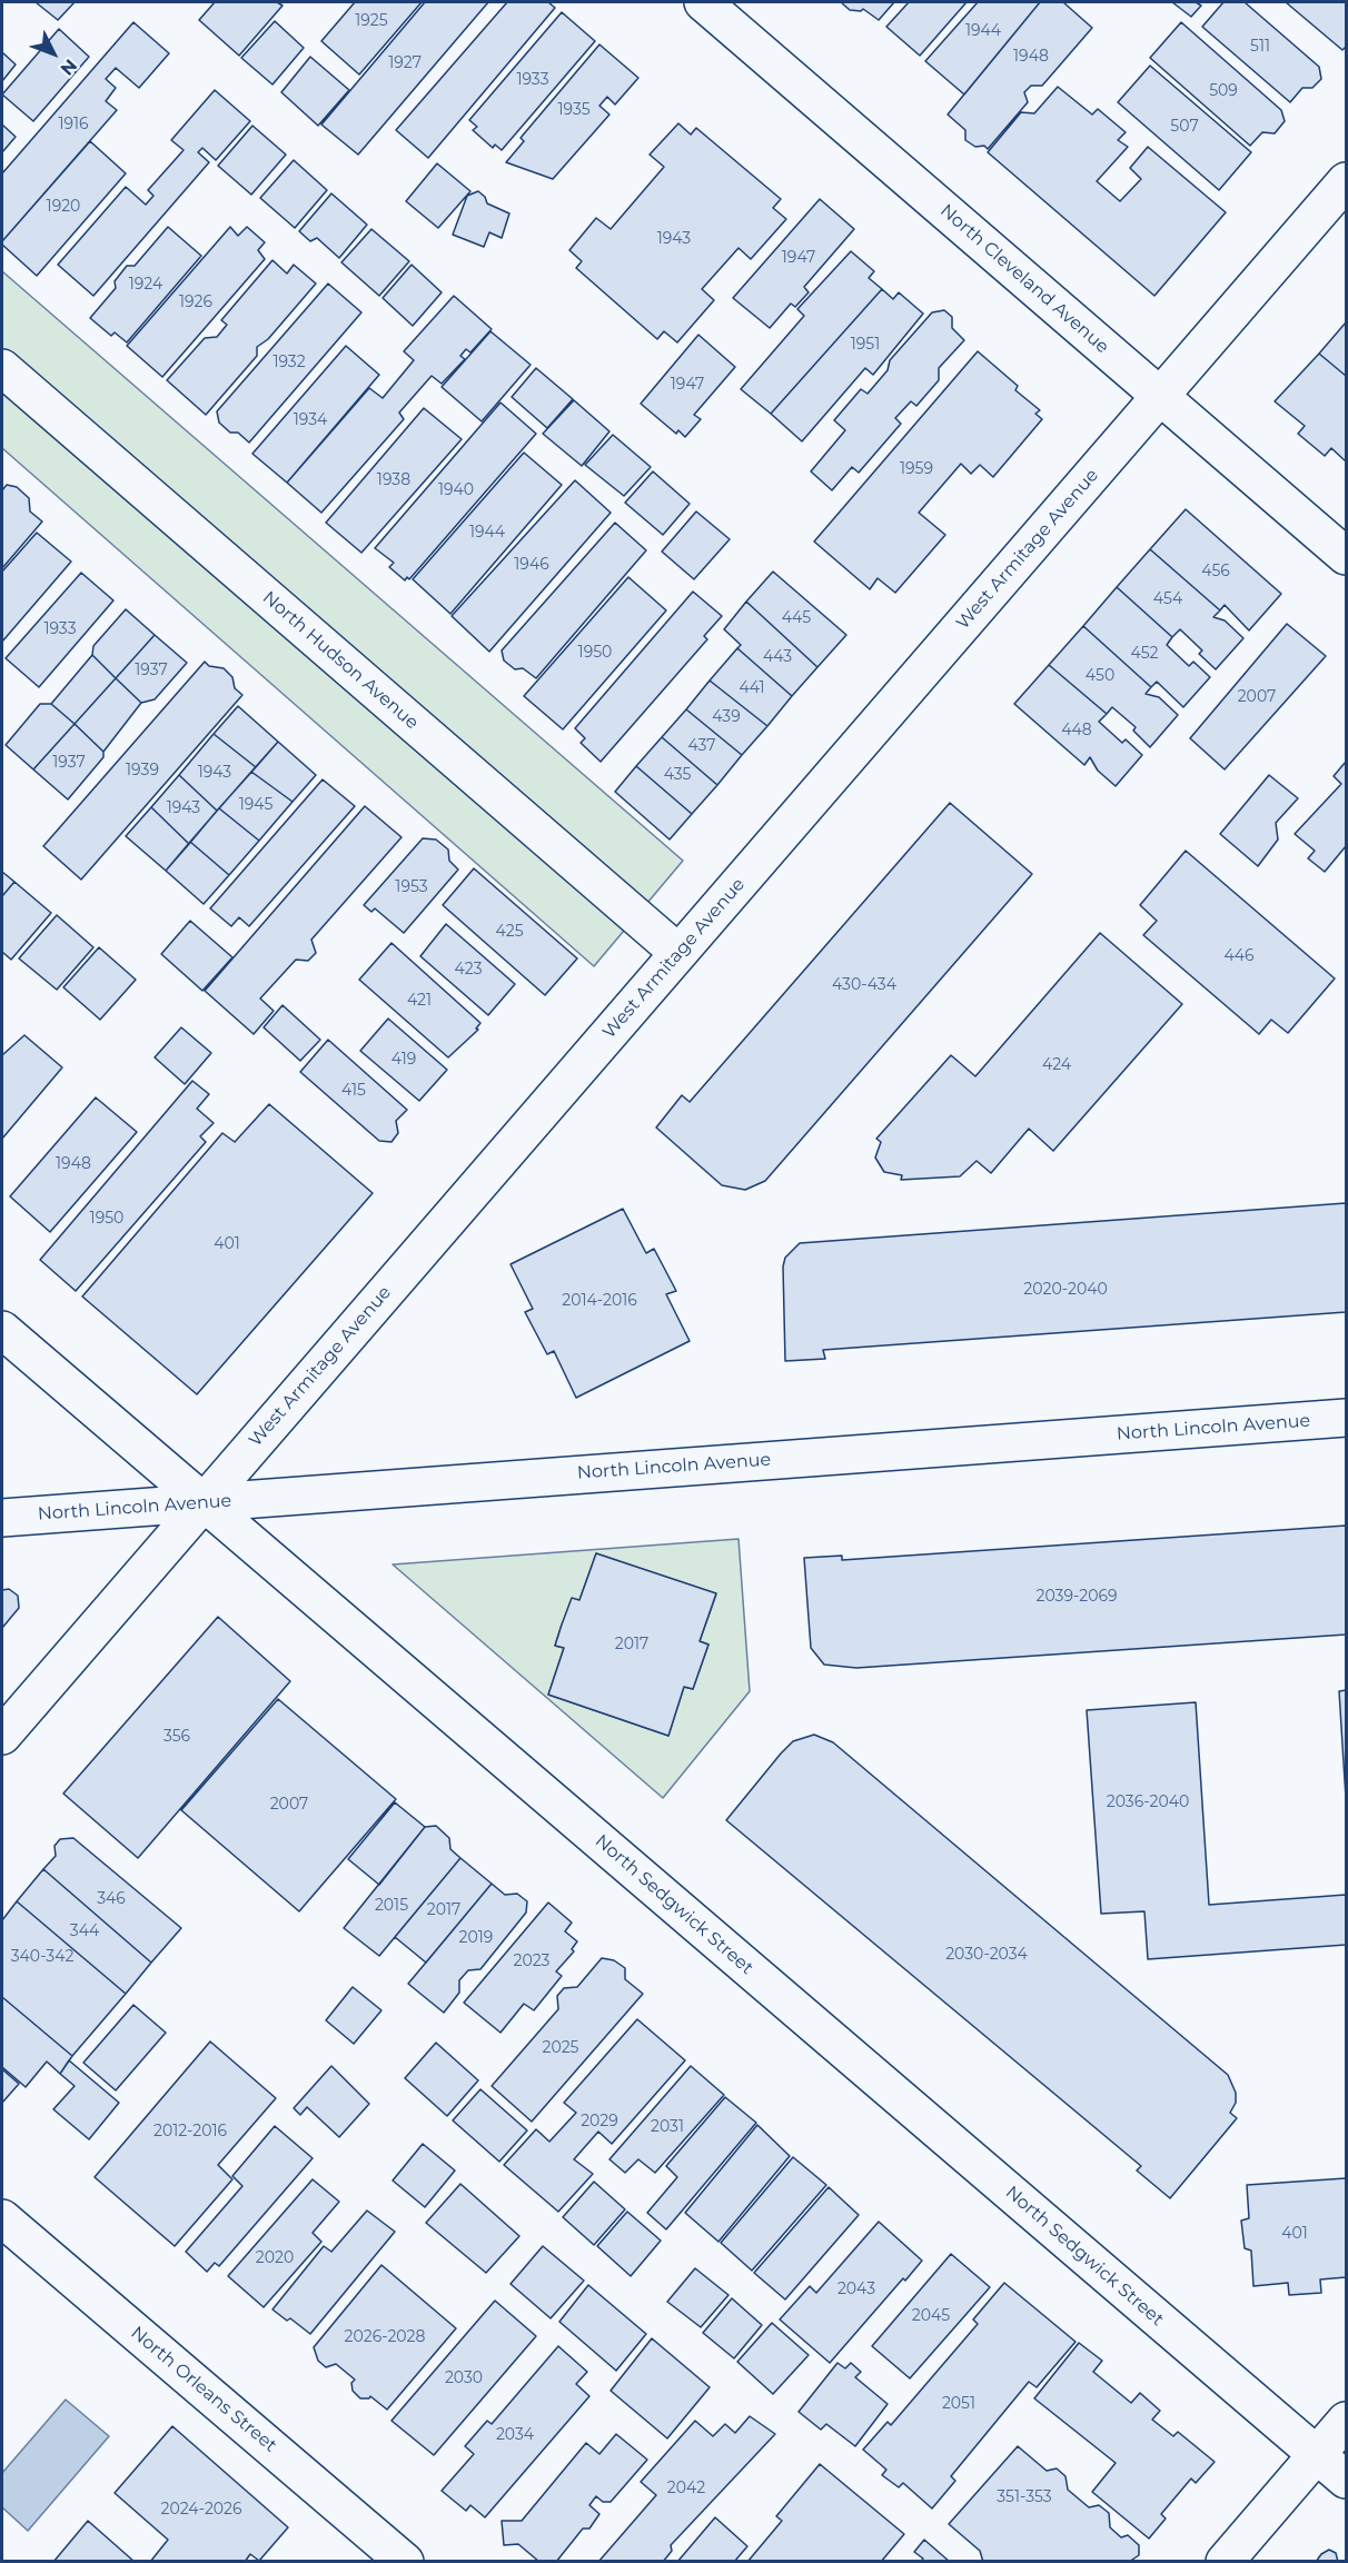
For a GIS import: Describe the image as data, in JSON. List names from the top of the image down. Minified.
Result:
{"streets":{"street":["North Cleveland Avenue","West Armitage Avenue","North Hudson Avenue","North Lincoln Avenue","North Sedgwick Street","North Orleans Street"]},"crossings":[["North Cleveland Avenue","West Armitage Avenue"],["West Armitage Avenue","North Hudson Avenue"],["West Armitage Avenue","North Lincoln Avenue"],["West Armitage Avenue","North Sedgwick Street"],["North Lincoln Avenue","North Sedgwick Street"]],"house_numbers":["1925","1944","511","1948","1927","1933","509","1935","1916","507","1920","1943","1947","1924","1926","1951","1932","1947","1934","1959","1938","1940","1944","1946","456","454","445","1933","1950","452","443","1937","450","441","2007","439","448","437","1937","1939","1943","435","1945","1943","1953","425","446","423","430-434","421","419","424","415","1948","1950","401","2020-2040","2014-2016","2039-2069","2017","356","2036-2040","2007","346","2015","2017","344","2019","2030-2034","340-342","2023","2025","2029","2031","2012-2016","401","2020","2043","2045","2026-2028","2030","2051","2034","2042","351-353","2024-2026"],"north":"bottom right"}
